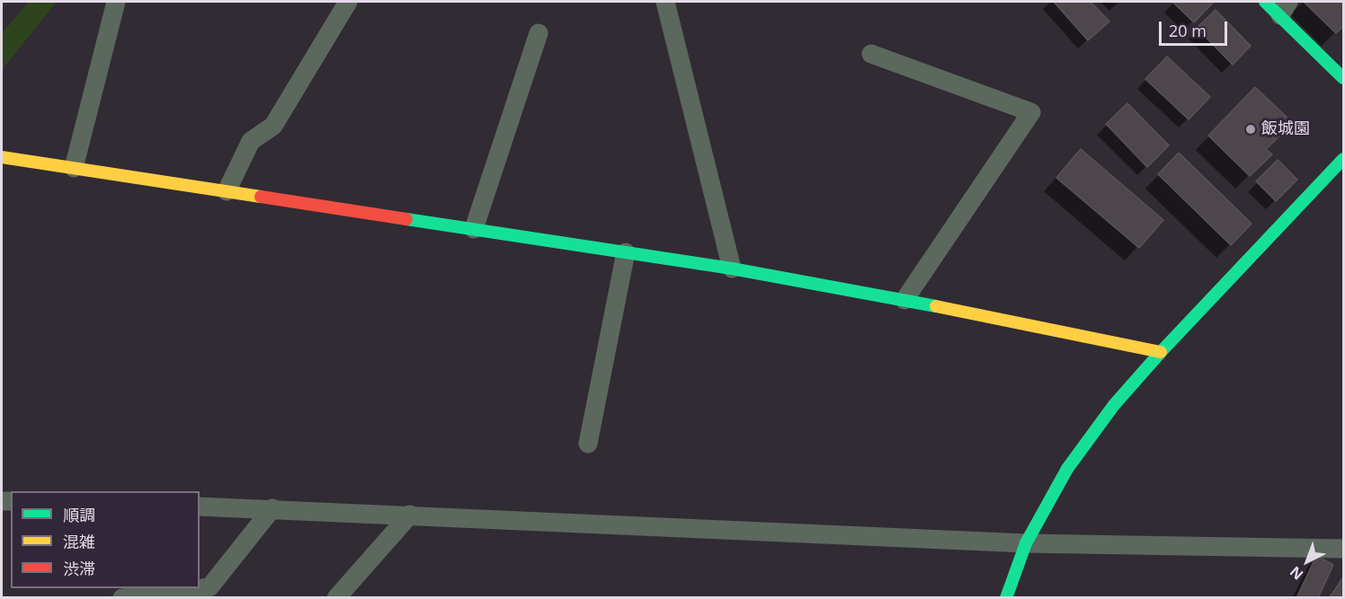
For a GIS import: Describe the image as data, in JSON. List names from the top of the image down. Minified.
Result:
{"places":["飯城園"],"legend":["順調","混雑","渋滞"],"scale_bar":"20 m","north":"bottom left"}
